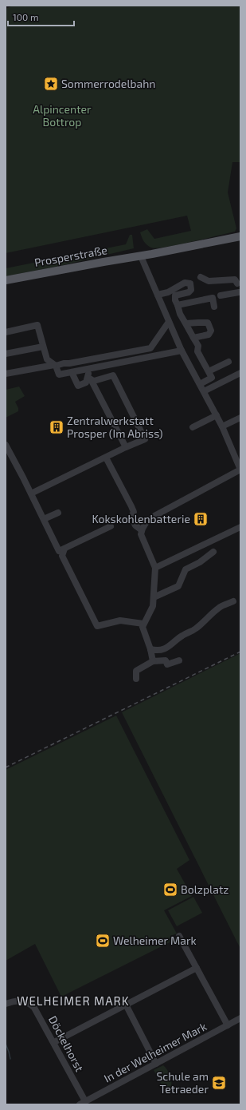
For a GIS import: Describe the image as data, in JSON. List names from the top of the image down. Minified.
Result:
{"streets":{"main road":["Prosperstraße"],"street":["Döckelhorst","In der Welheimer Mark"]},"crossings":[["Döckelhorst","In der Welheimer Mark"]],"districts":["WELHEIMER MARK"],"parks":["Alpincenter Bottrop"],"places":{"place":["Sommerrodelbahn"],"building":["Zentralwerkstatt Prosper (Im Abriss)","Kokskohlenbatterie"],"sports":["Bolzplatz","Welheimer Mark"],"school or university":["Schule am Tetraeder"]},"scale_bar":"100 m"}
